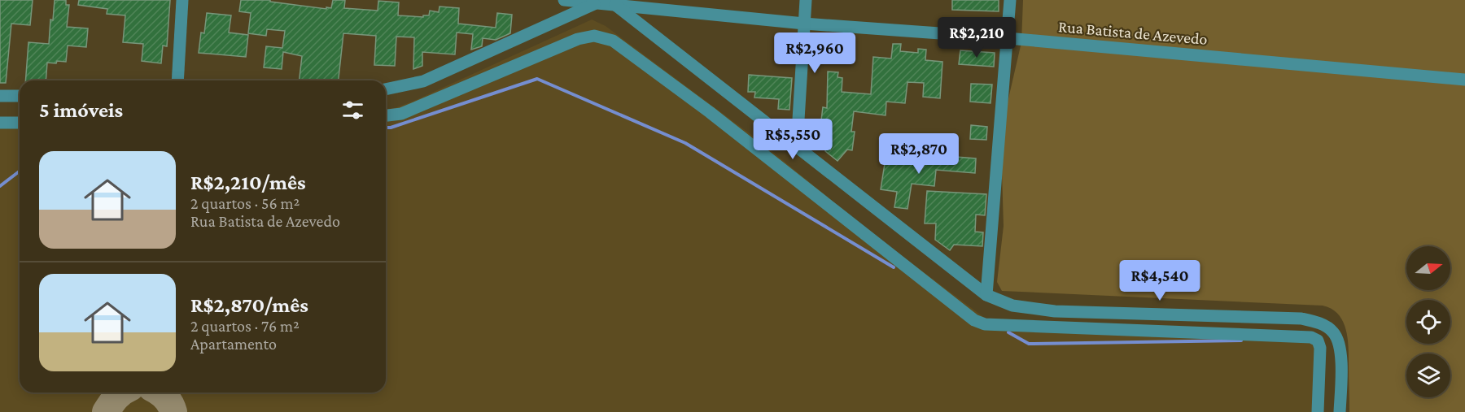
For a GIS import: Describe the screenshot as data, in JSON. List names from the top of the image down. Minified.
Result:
{"streets":{"street":["Rua Batista de Azevedo"]},"north":"right","page":{"price":["R$2,210","R$2,960","R$5,550","R$2,870","R$4,540"],"heading":"5 imóveis","list":[{"name":"R$2,210/mês","note":"2 quartos · 56 m² · Rua Batista de Azevedo"},{"name":"R$2,870/mês","note":"2 quartos · 76 m² · Apartamento"}]}}
